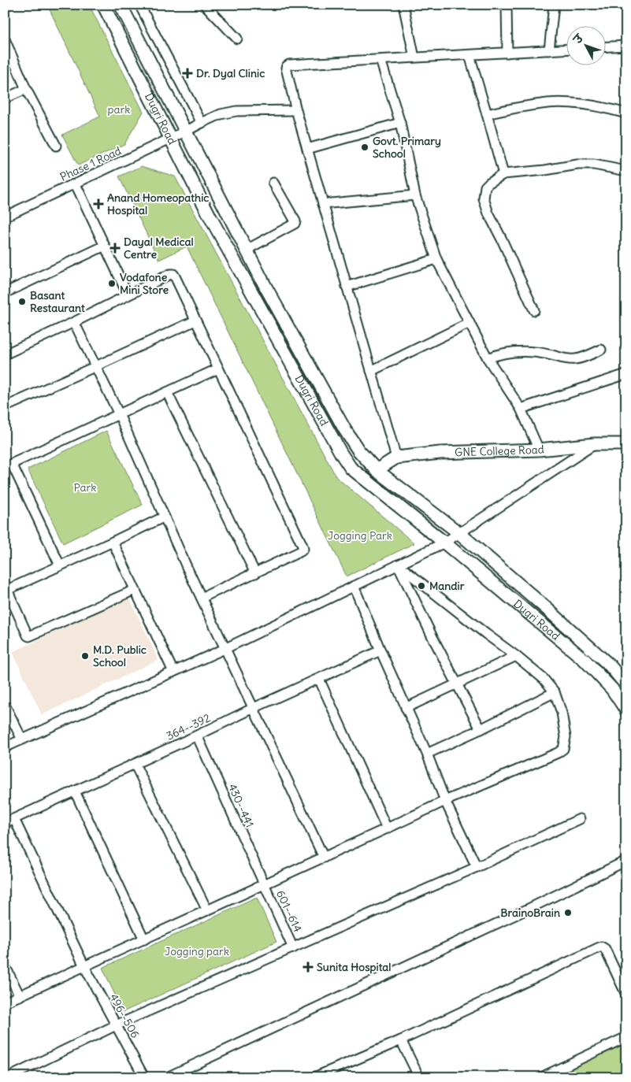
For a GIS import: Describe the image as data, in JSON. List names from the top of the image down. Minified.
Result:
{"streets":{"street":["Dugri Road","Phase 1 Road","GNE College Road","364--392","430--441","601--614","496--506"]},"crossings":[["Dugri Road","Phase 1 Road"],["Dugri Road","GNE College Road"],["364--392","430--441"],["364--392","496--506"],["430--441","601--614"]],"parks":["park","Park","Jogging Park","Jogging park"],"places":{"health":["Dr. Dyal Clinic","Anand Homeopathic Hospital","Dayal Medical Centre","Sunita Hospital"],"other":["Govt. Primary School","Vodafone Mini Store","Basant Restaurant","Mandir","M.D. Public School","BrainoBrain"]},"north":"top left"}
